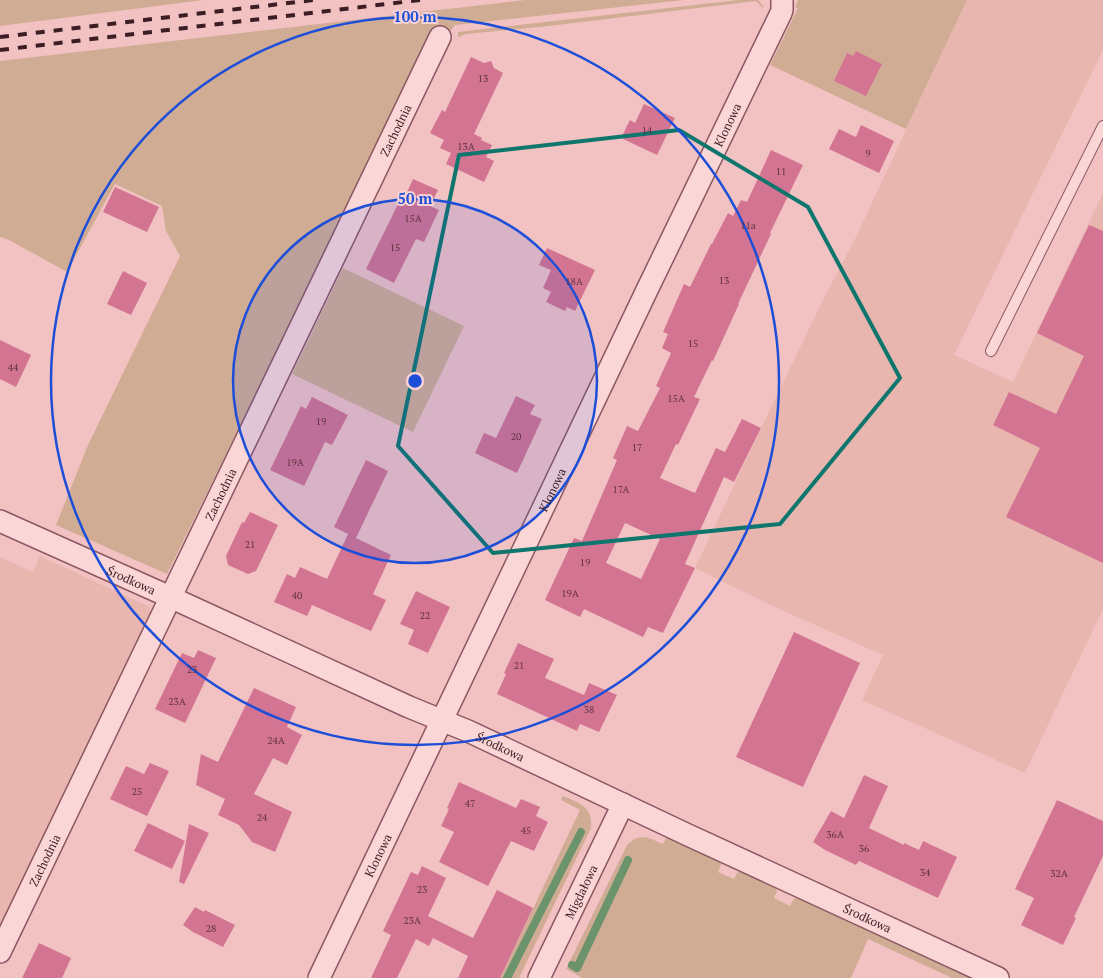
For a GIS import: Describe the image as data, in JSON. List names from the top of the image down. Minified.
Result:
{"streets":{"street":["Klonowa","Zachodnia","Środkowa","Migdałowa"]},"crossings":[["Klonowa","Środkowa"],["Zachodnia","Środkowa"],["Środkowa","Migdałowa"]],"house_numbers":["13","14","13A","9","11","15A","11a","15","13","18A","15","44","15A","19","20","17","19A","17A","21","19","19A","40","22","21","23","23A","38","24A","25","47","24","45","36A","36","34","32A","23","23A","28"],"rings":["100 m","50 m"]}
